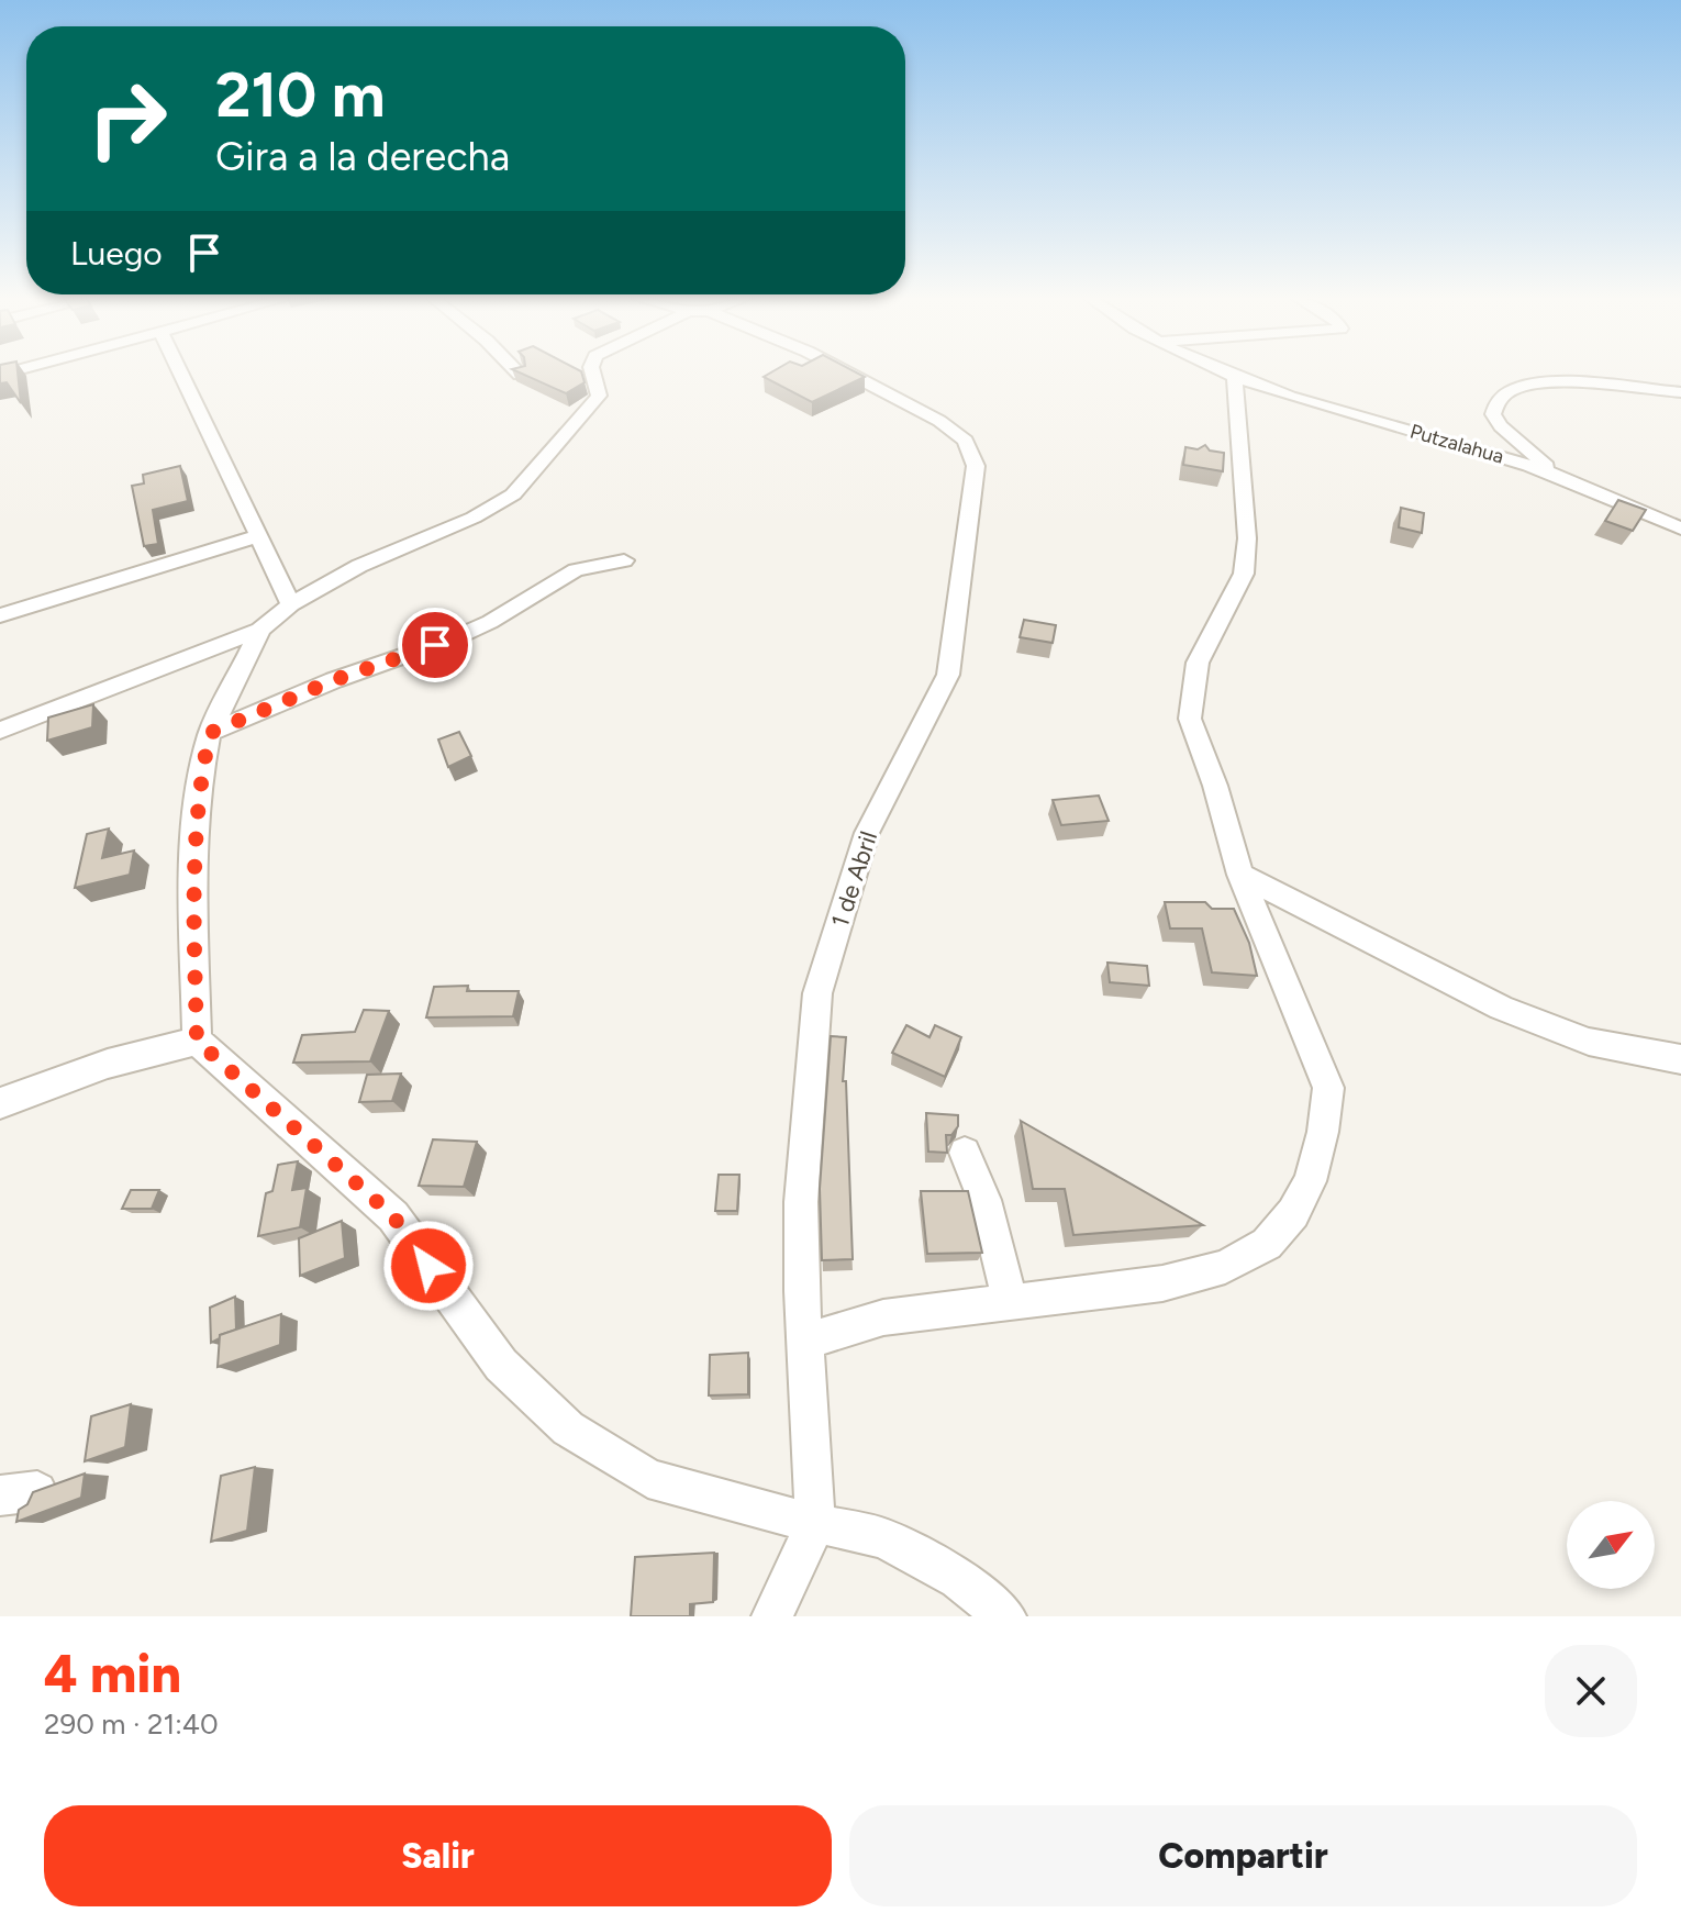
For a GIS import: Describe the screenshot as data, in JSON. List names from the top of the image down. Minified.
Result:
{"streets":{"street":["Putzalahua","1 de Abril"]},"north":"top right","page":{"turn":["210 m","Gira a la derecha"],"then":"Luego","heading":["4 min","290 m · 21:40"],"buttons":["Salir","Compartir"]}}
